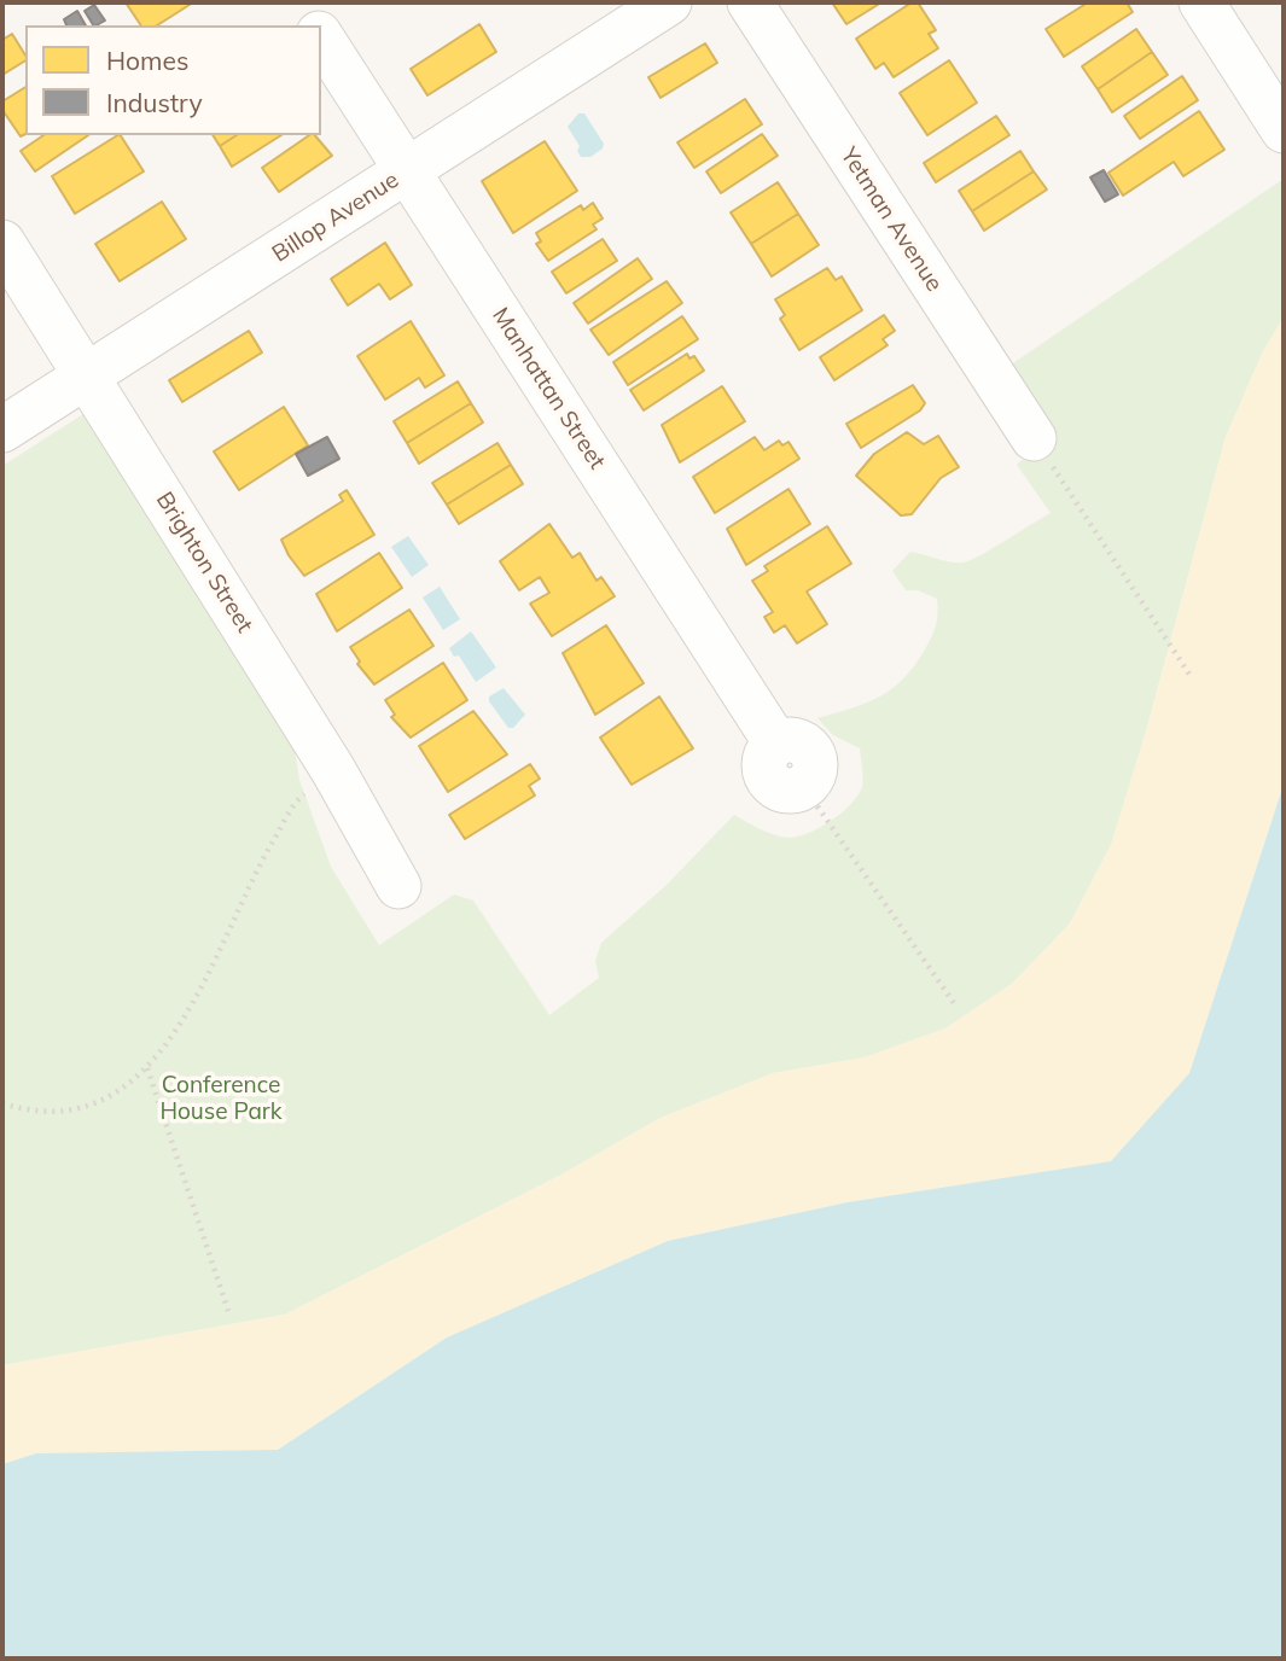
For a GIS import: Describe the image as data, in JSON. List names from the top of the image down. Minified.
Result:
{"streets":{"street":["Billop Avenue","Yetman Avenue","Manhattan Street","Brighton Street"]},"crossings":[["Billop Avenue","Manhattan Street"],["Billop Avenue","Brighton Street"]],"parks":["Conference House Park"],"legend":["Homes","Industry"]}
